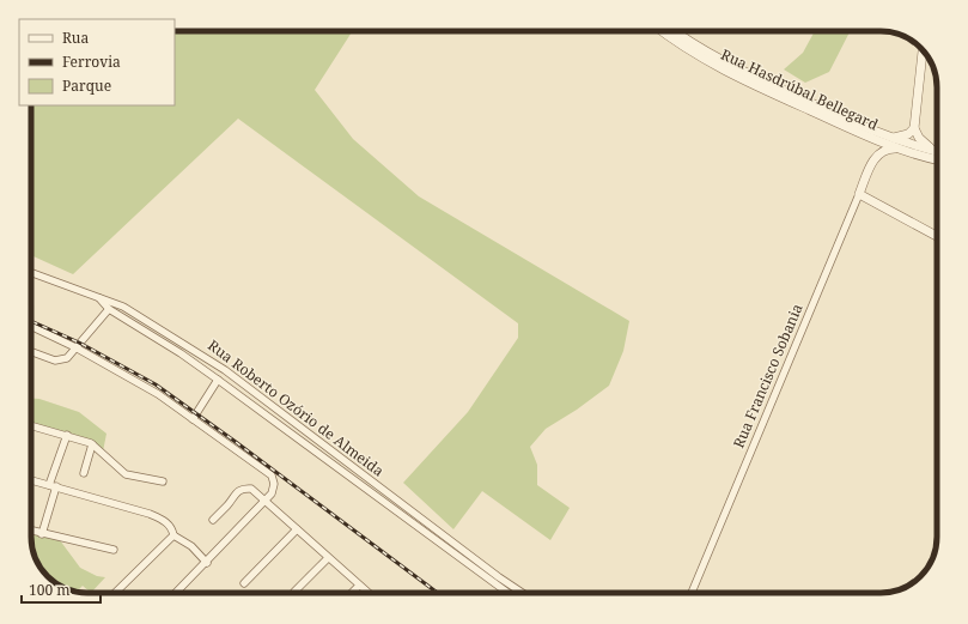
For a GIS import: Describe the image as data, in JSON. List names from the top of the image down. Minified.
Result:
{"streets":{"street":["Rua Hasdrúbal Bellegard","Rua Francisco Sobania","Rua Roberto Ozório de Almeida"]},"legend":["Rua","Ferrovia","Parque"],"scale_bar":"100 m"}
